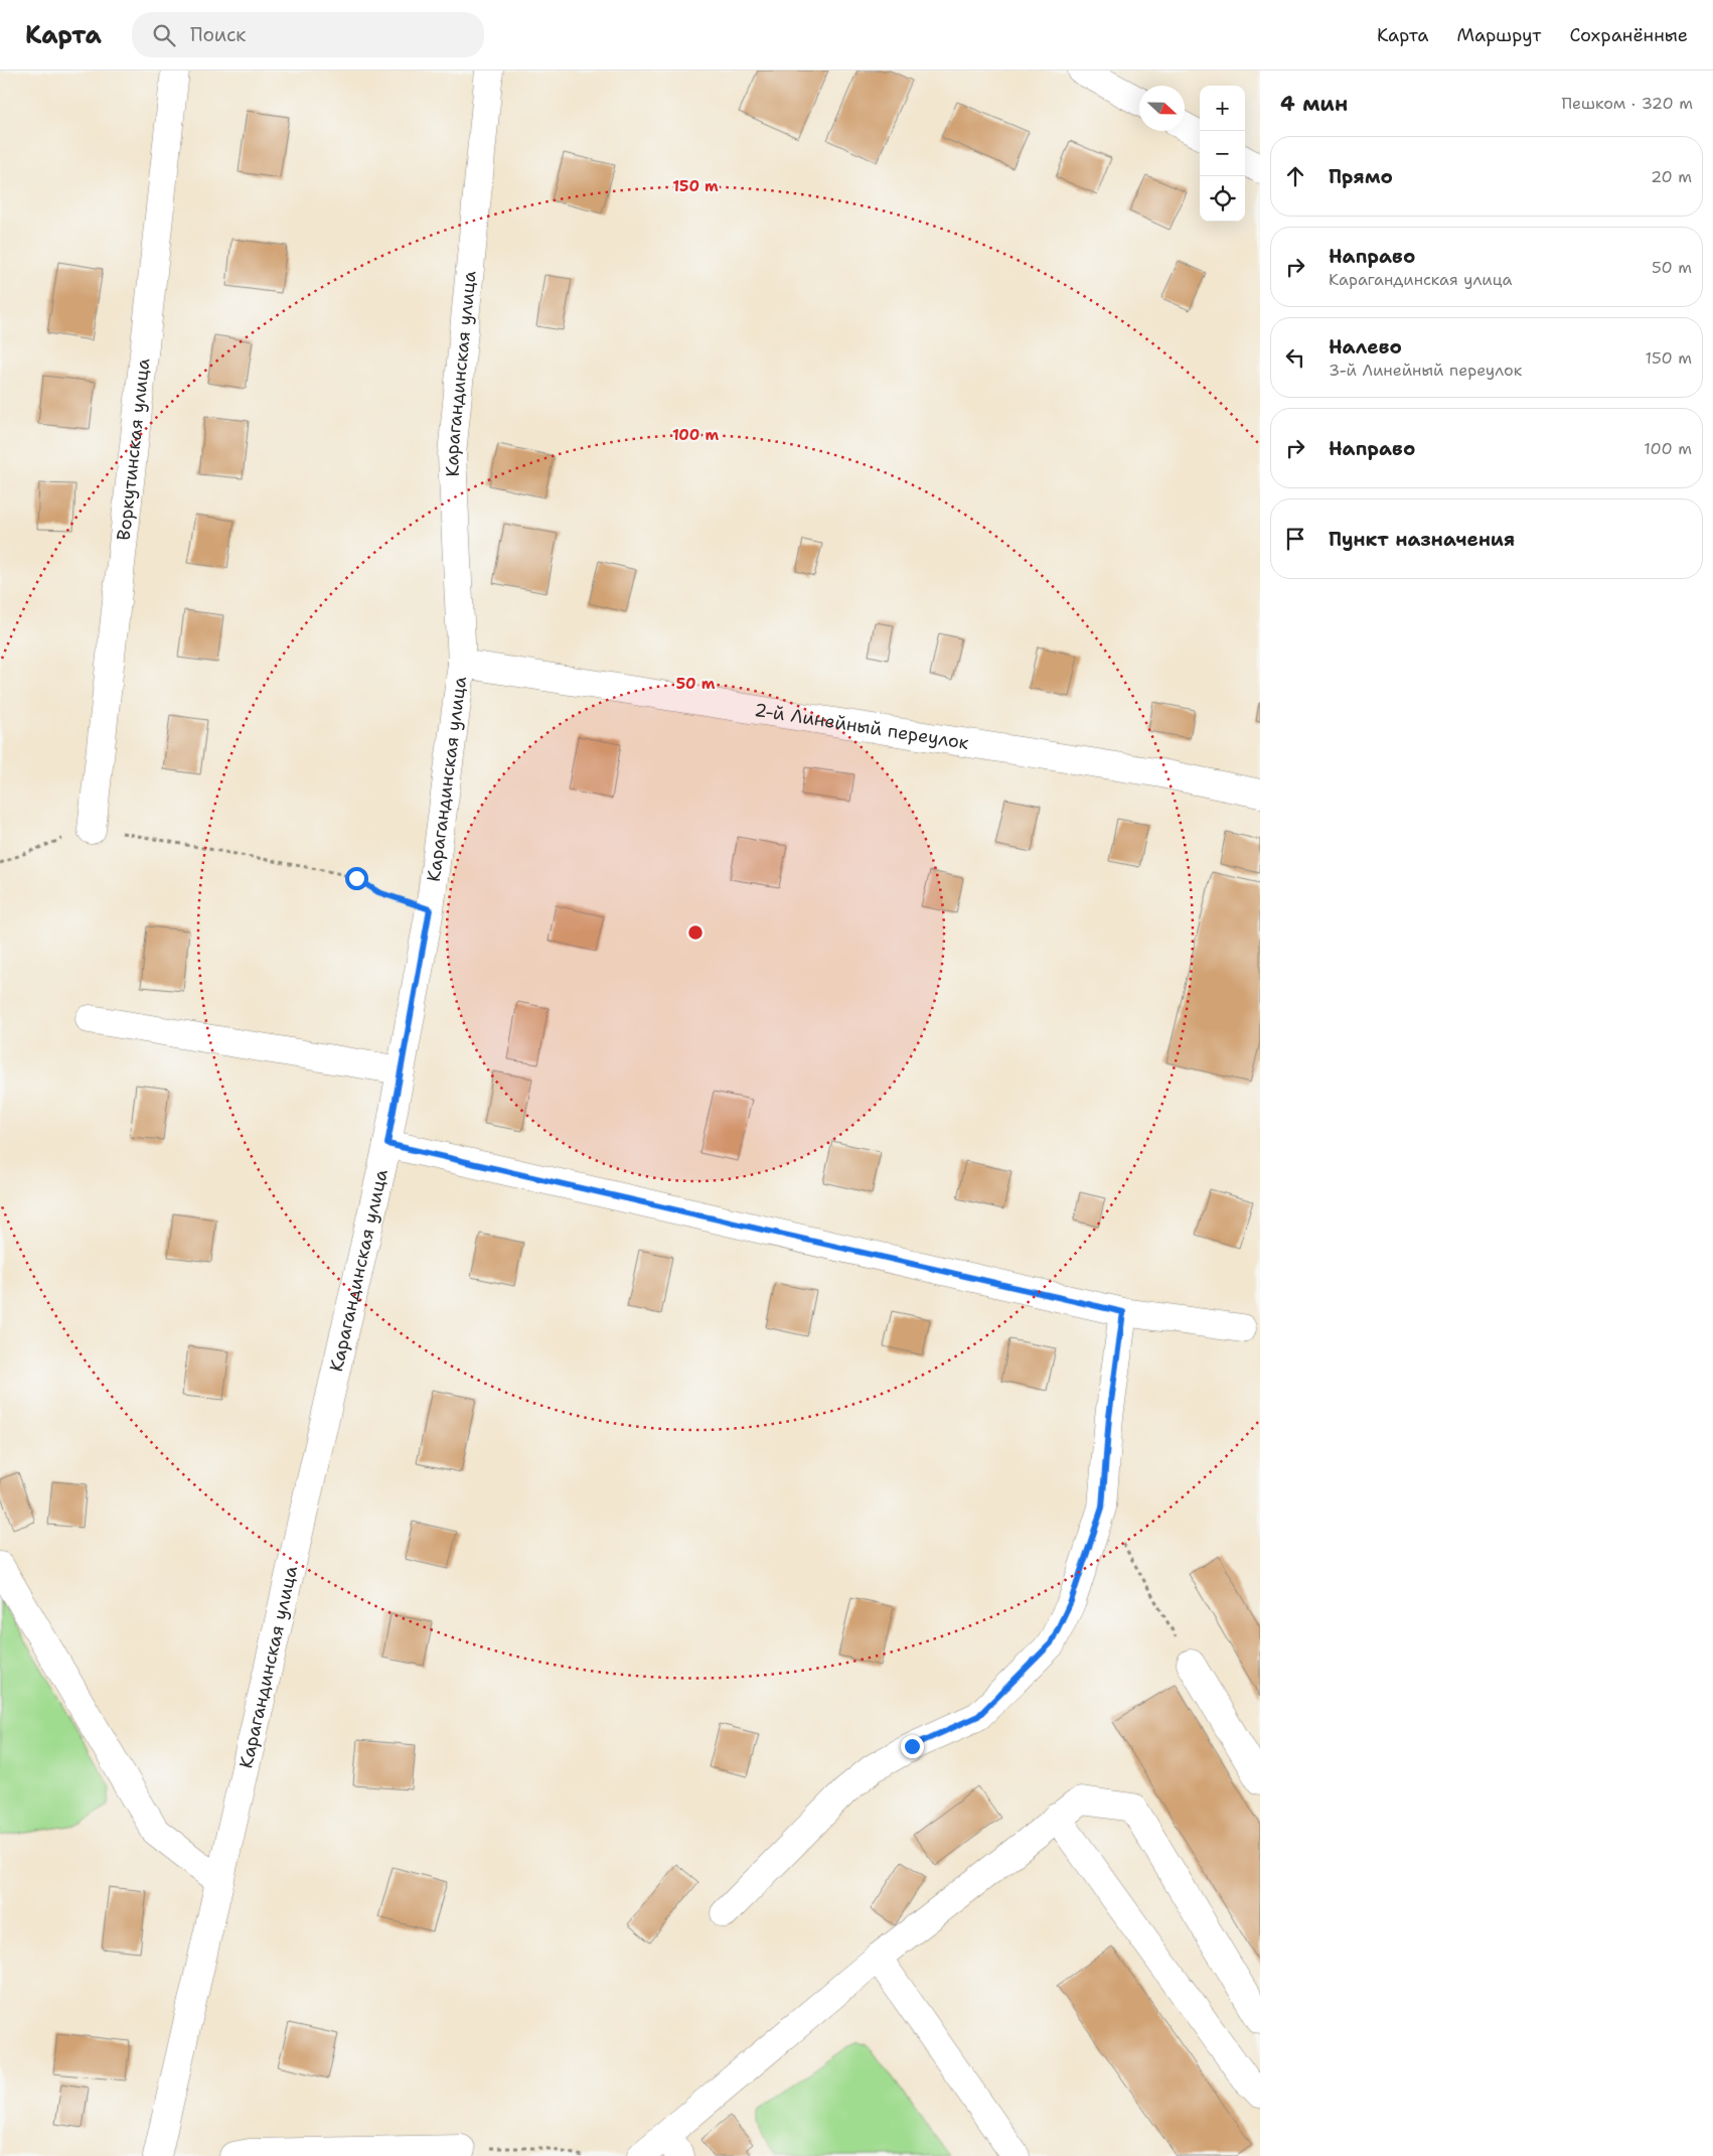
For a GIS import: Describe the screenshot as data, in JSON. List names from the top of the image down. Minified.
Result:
{"streets":{"street":["Карагандинская улица","Воркутинская улица","2-й Линейный переулок"]},"crossings":[["Карагандинская улица","2-й Линейный переулок"]],"north":"right","page":{"header":"Карта","search":"Поиск","nav":["Карта","Маршрут","Сохранённые"],"heading":["4 мин","Пешком · 320 m"],"map_buttons":["+","−"],"list":[["Прямо","20 m"],["Направо","Карагандинская улица","50 m"],["Налево","3-й Линейный переулок","150 m"],["Направо","100 m"],"Пункт назначения"]},"rings":["150 m","100 m","50 m"]}
